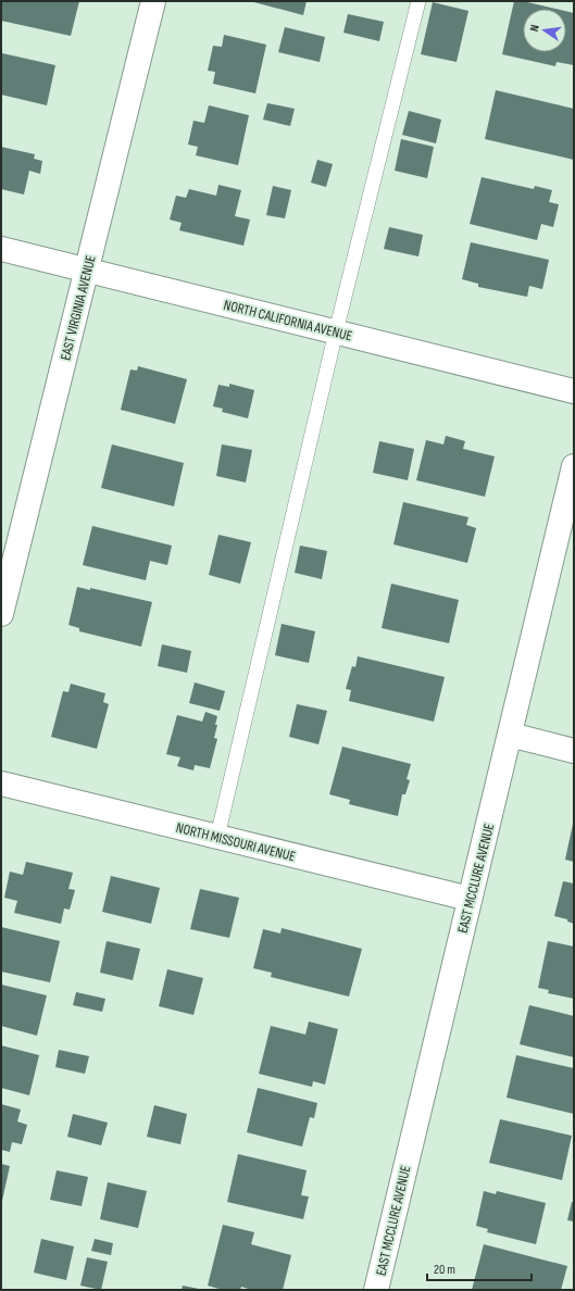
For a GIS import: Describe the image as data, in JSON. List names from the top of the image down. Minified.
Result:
{"streets":{"street":["EAST VIRGINIA AVENUE","NORTH CALIFORNIA AVENUE","NORTH MISSOURI AVENUE","EAST MCCLURE AVENUE"]},"crossings":[["EAST VIRGINIA AVENUE","NORTH CALIFORNIA AVENUE"],["NORTH MISSOURI AVENUE","EAST MCCLURE AVENUE"]],"scale_bar":"20 m","north":"left"}
